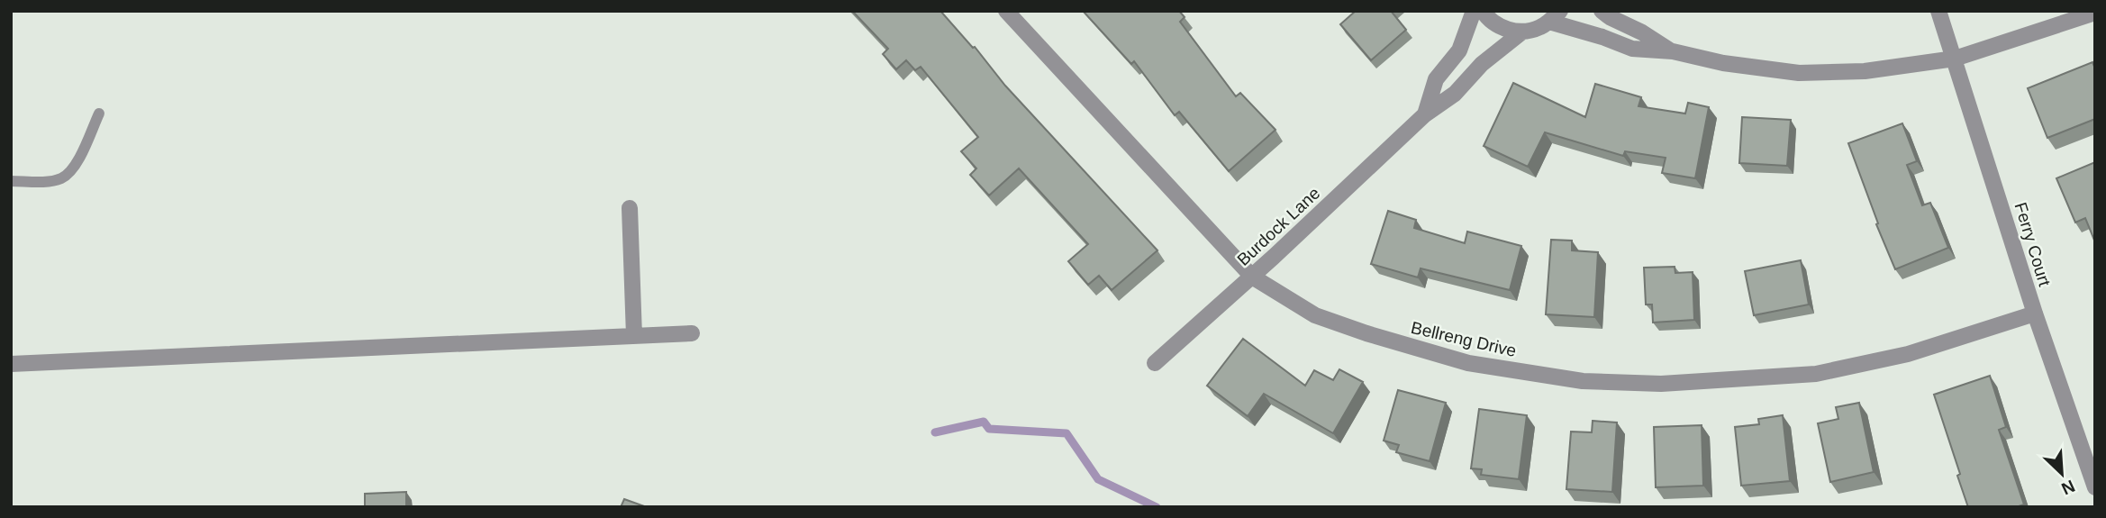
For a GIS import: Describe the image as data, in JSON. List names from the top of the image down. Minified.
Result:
{"streets":{"street":["Burdock Lane","Ferry Court","Bellreng Drive"]},"crossings":[["Burdock Lane","Bellreng Drive"],["Ferry Court","Bellreng Drive"]],"north":"bottom right"}
